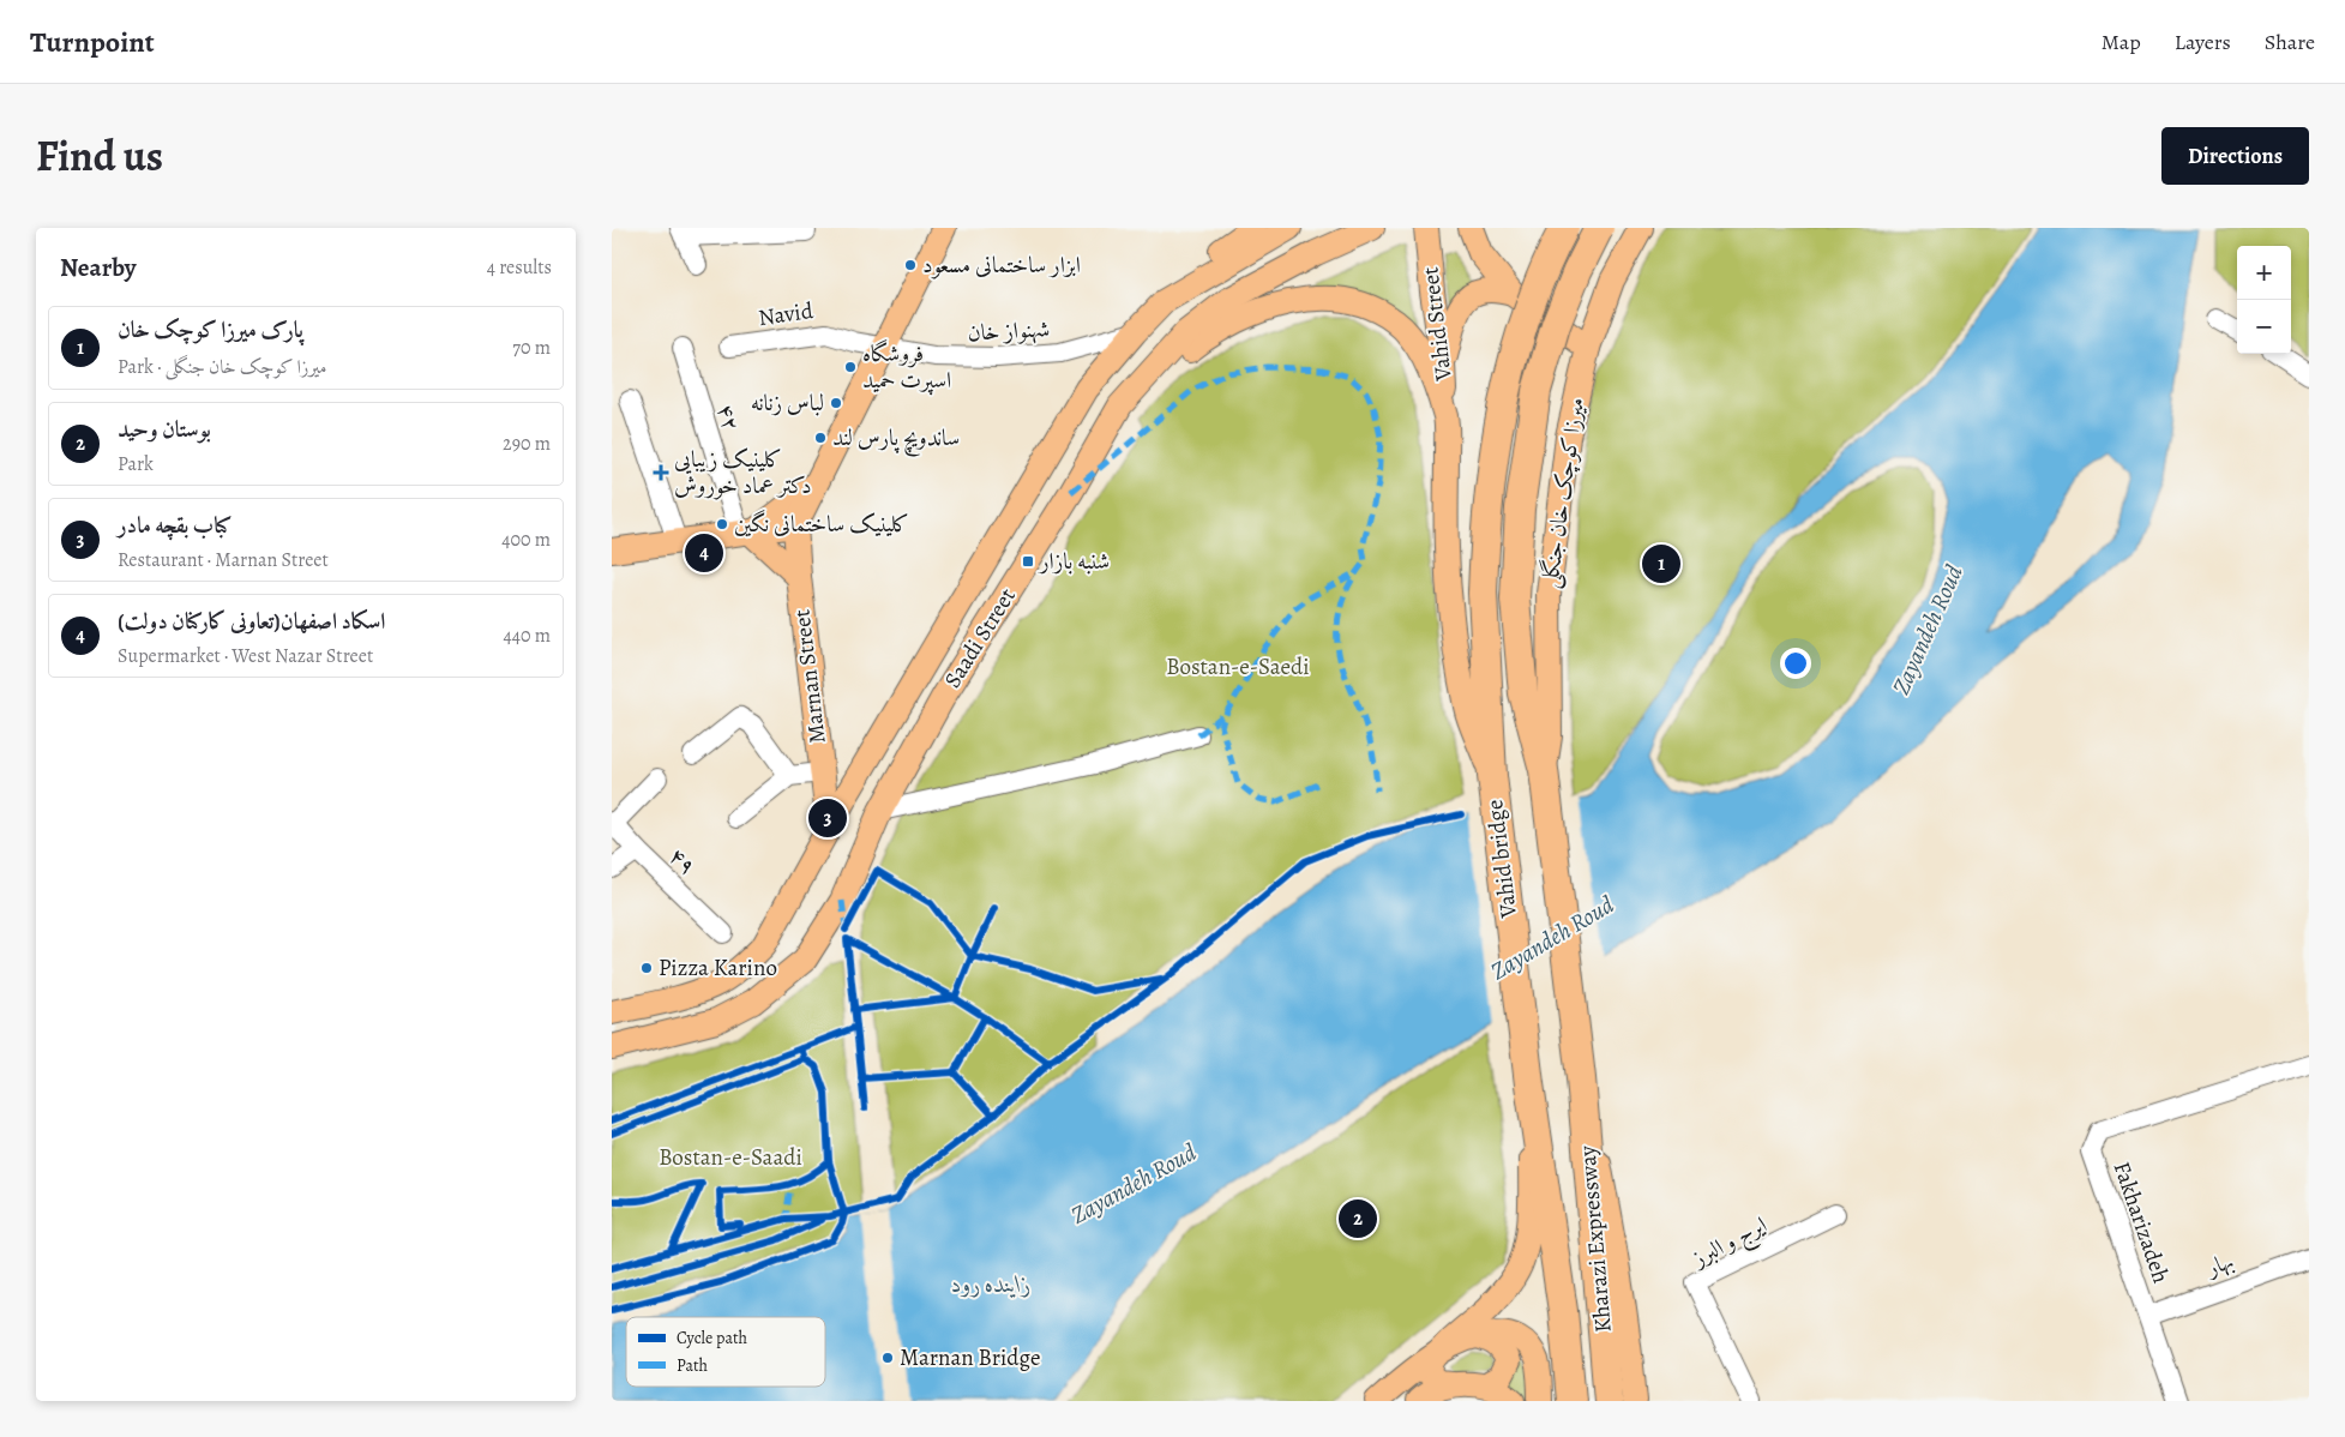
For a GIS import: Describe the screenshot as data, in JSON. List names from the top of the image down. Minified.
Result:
{"streets":{"highway":["Vahid bridge","Kharazi Expressway"],"main road":["Vahid Street","میرزا کوچک خان جنگلی","Saadi Street","Marnan Street"],"street":["Navid","شهنواز خان","۴۲","۴۹","Fakharizadeh","ایرج و البرز","بهار"]},"crossings":[["Navid","شهنواز خان"],["Vahid Street","Vahid bridge"],["شهنواز خان","Saadi Street"],["Saadi Street","Marnan Street"],["Vahid bridge","Kharazi Expressway"],["Fakharizadeh","بهار"]],"water":["Zayandeh Roud","زاینده رود"],"parks":["Bostan-e-Saedi","Bostan-e-Saadi"],"places":{"other":["ابزار ساختمانی مسعود","فروشگاه اسپرت حمید","لباس زنانه","ساندویچ پارس لند","کلینیک ساختمانی نگین","Pizza Karino","Marnan Bridge"],"health":["کلینیک زیبایی دکتر عماد خوروش"],"transit":["شنبه بازار"]},"legend":["Cycle path","Path"],"page":{"header":"Turnpoint","nav":["Map","Layers","Share"],"title":"Find us","buttons":"Directions","heading":["Nearby","4 results"],"map_buttons":["+","−"],"list":[{"mark":"1","name":"پارک میرزا کوچک خان","note":"Park · میرزا کوچک خان جنگلی","value":"70 m"},{"mark":"2","name":"بوستان وحید","note":"Park","value":"290 m"},{"mark":"3","name":"کباب بقچه مادر","note":"Restaurant · Marnan Street","value":"400 m"},{"mark":"4","name":"اسکاد اصفهان(تعاونی کارکنان دولت)","note":"Supermarket · West Nazar Street","value":"440 m"}],"pins":["4","1","3","2"]}}
